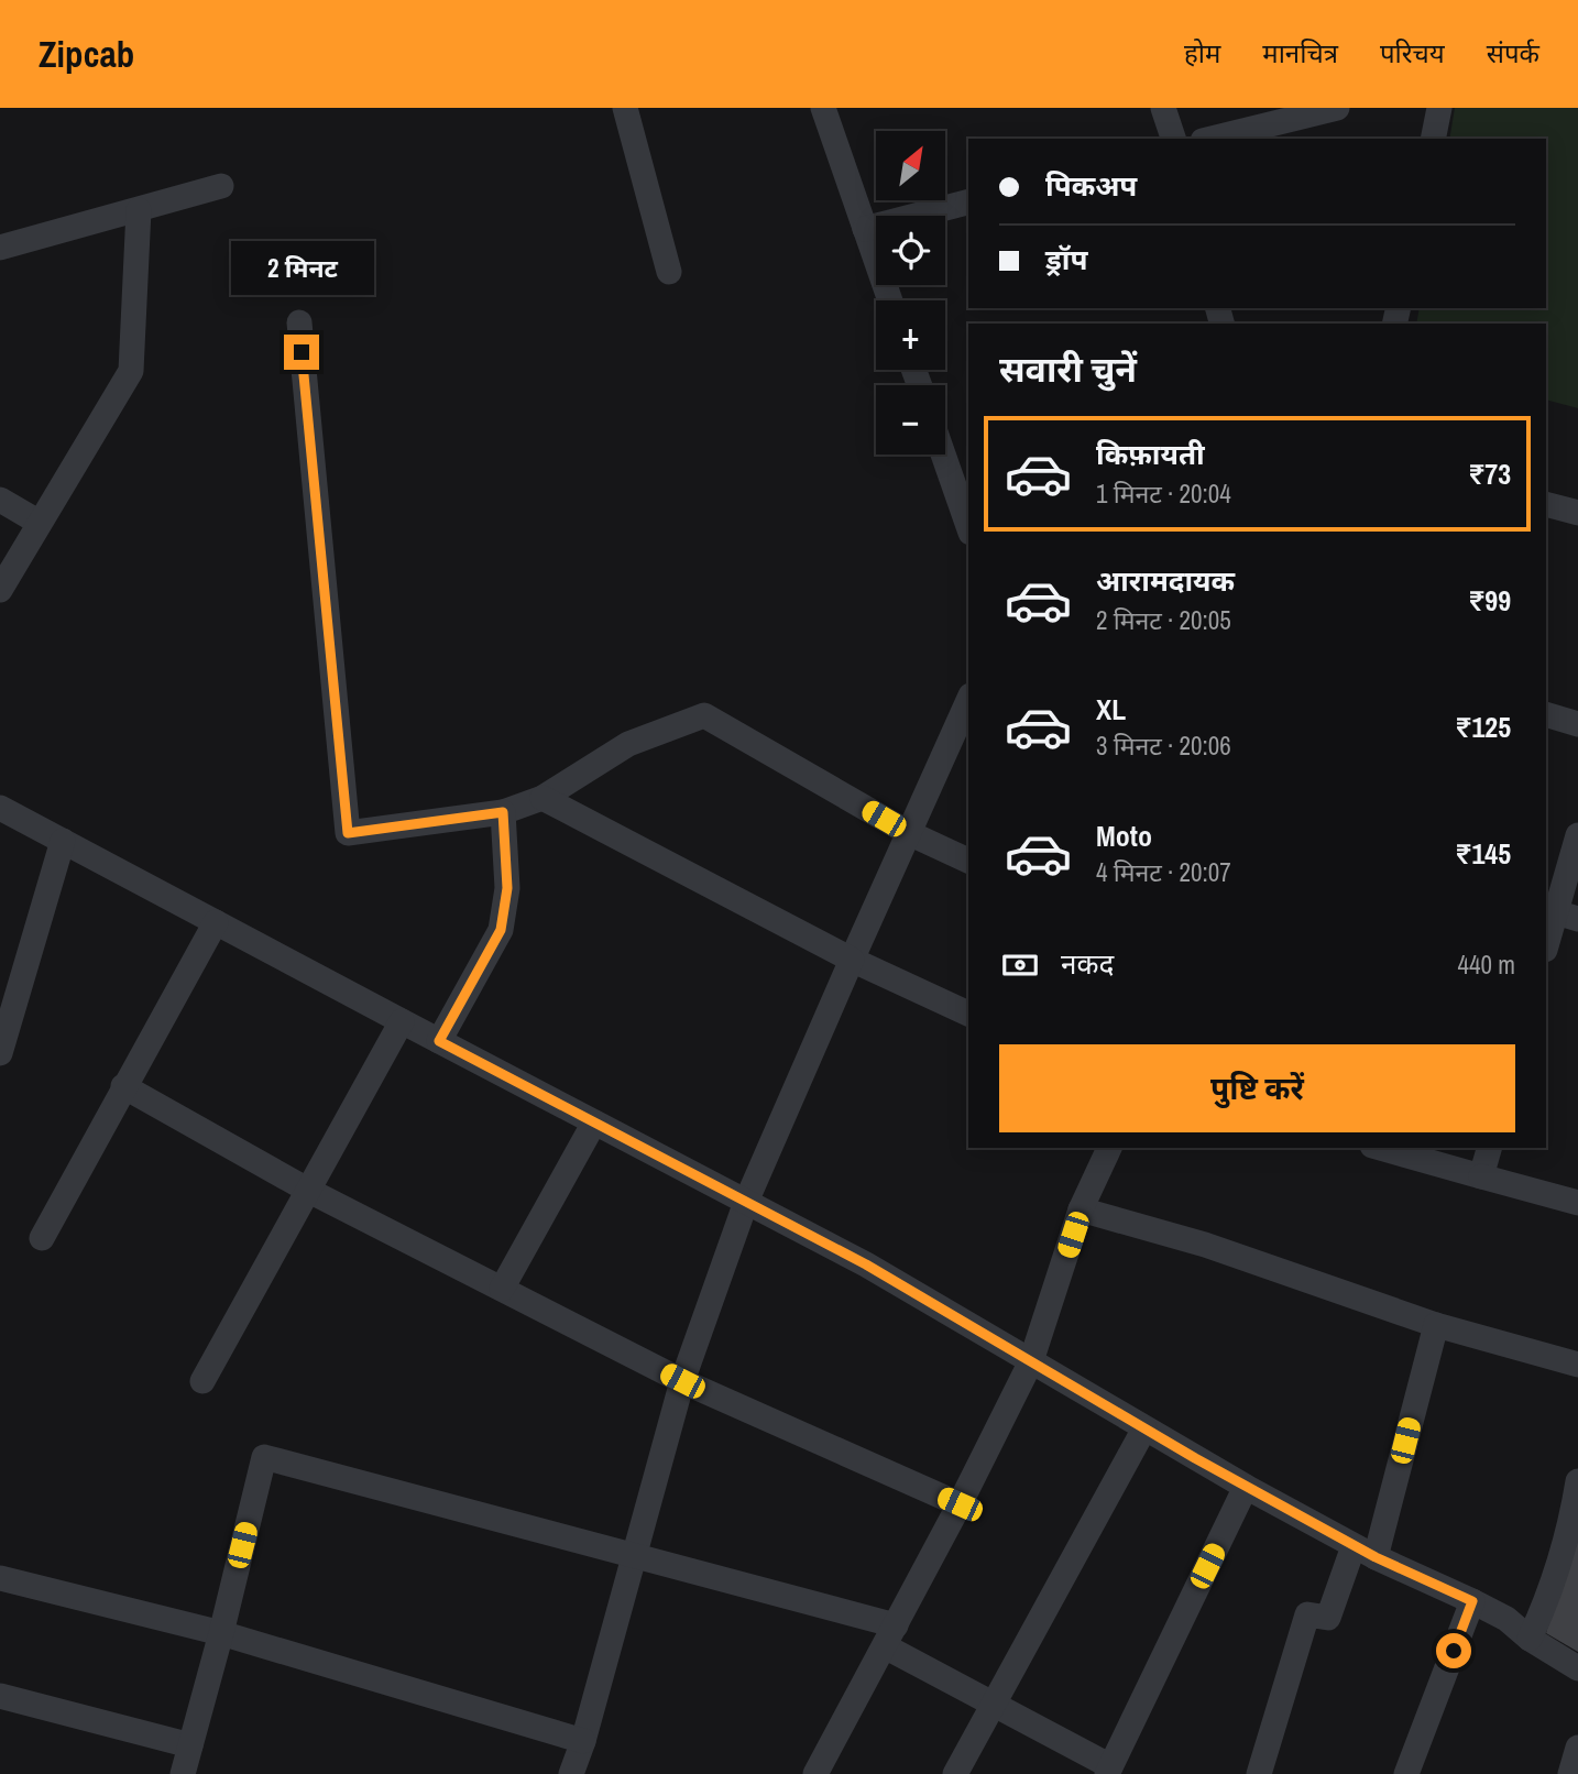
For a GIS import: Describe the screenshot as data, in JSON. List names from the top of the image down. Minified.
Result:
{"north":"top right","page":{"header":"Zipcab","nav":["होम","मानचित्र","परिचय","संपर्क"],"map_buttons":["+","−"],"banner":["पिकअप","ड्रॉप"],"bubble":"2 मिनट","heading":"सवारी चुनें","list":[{"name":"किफ़ायती","note":"1 मिनट · 20:04","value":"₹73"},{"name":"आरामदायक","note":"2 मिनट · 20:05","value":"₹99"},{"name":"XL","note":"3 मिनट · 20:06","value":"₹125"},{"name":"Moto","note":"4 मिनट · 20:07","value":"₹145"}],"pay":["नकद","440 m"],"buttons":"पुष्टि करें"}}
